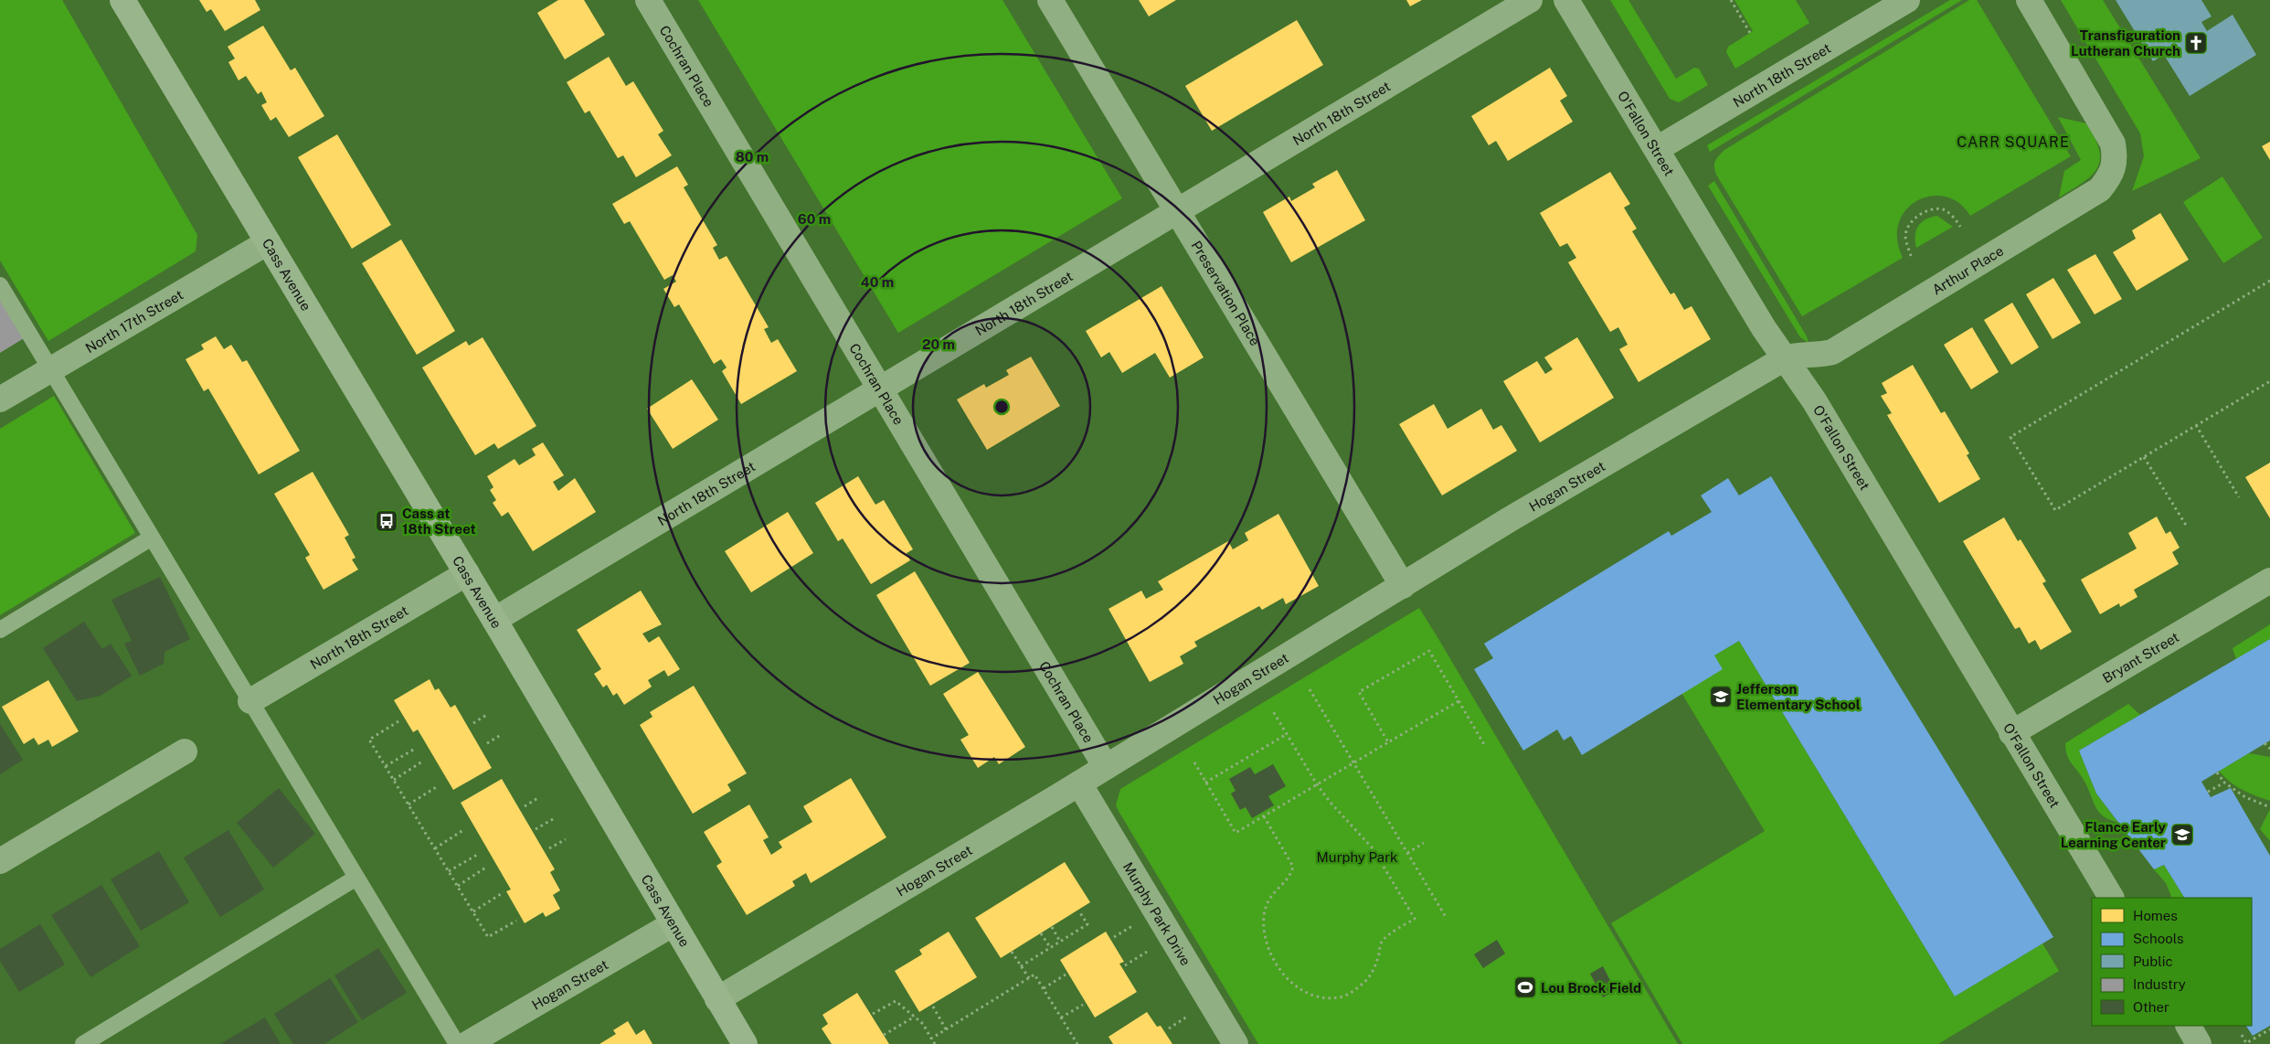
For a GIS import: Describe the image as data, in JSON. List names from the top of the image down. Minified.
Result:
{"streets":{"main road":["Cass Avenue"],"street":["Cochran Place","North 18th Street","O'Fallon Street","Arthur Place","Preservation Place","North 17th Street","Hogan Street","Bryant Street","Murphy Park Drive"]},"crossings":[["Cochran Place","North 18th Street"],["Cochran Place","Hogan Street"],["North 18th Street","O'Fallon Street"],["North 18th Street","Cass Avenue"],["North 18th Street","Preservation Place"],["O'Fallon Street","Arthur Place"],["O'Fallon Street","Hogan Street"],["O'Fallon Street","Bryant Street"],["Arthur Place","Hogan Street"],["Cass Avenue","North 17th Street"],["Cass Avenue","Hogan Street"],["Preservation Place","Hogan Street"],["Hogan Street","Murphy Park Drive"]],"districts":["CARR SQUARE"],"parks":["Murphy Park"],"places":{"church":["Transfiguration Lutheran Church"],"bus stop":["Cass at 18th Street"],"school or university":["Jefferson Elementary School","Flance Early Learning Center"],"sports":["Lou Brock Field"]},"legend":["Homes","Schools","Public","Industry","Other"],"rings":["80 m","60 m","40 m","20 m"]}
